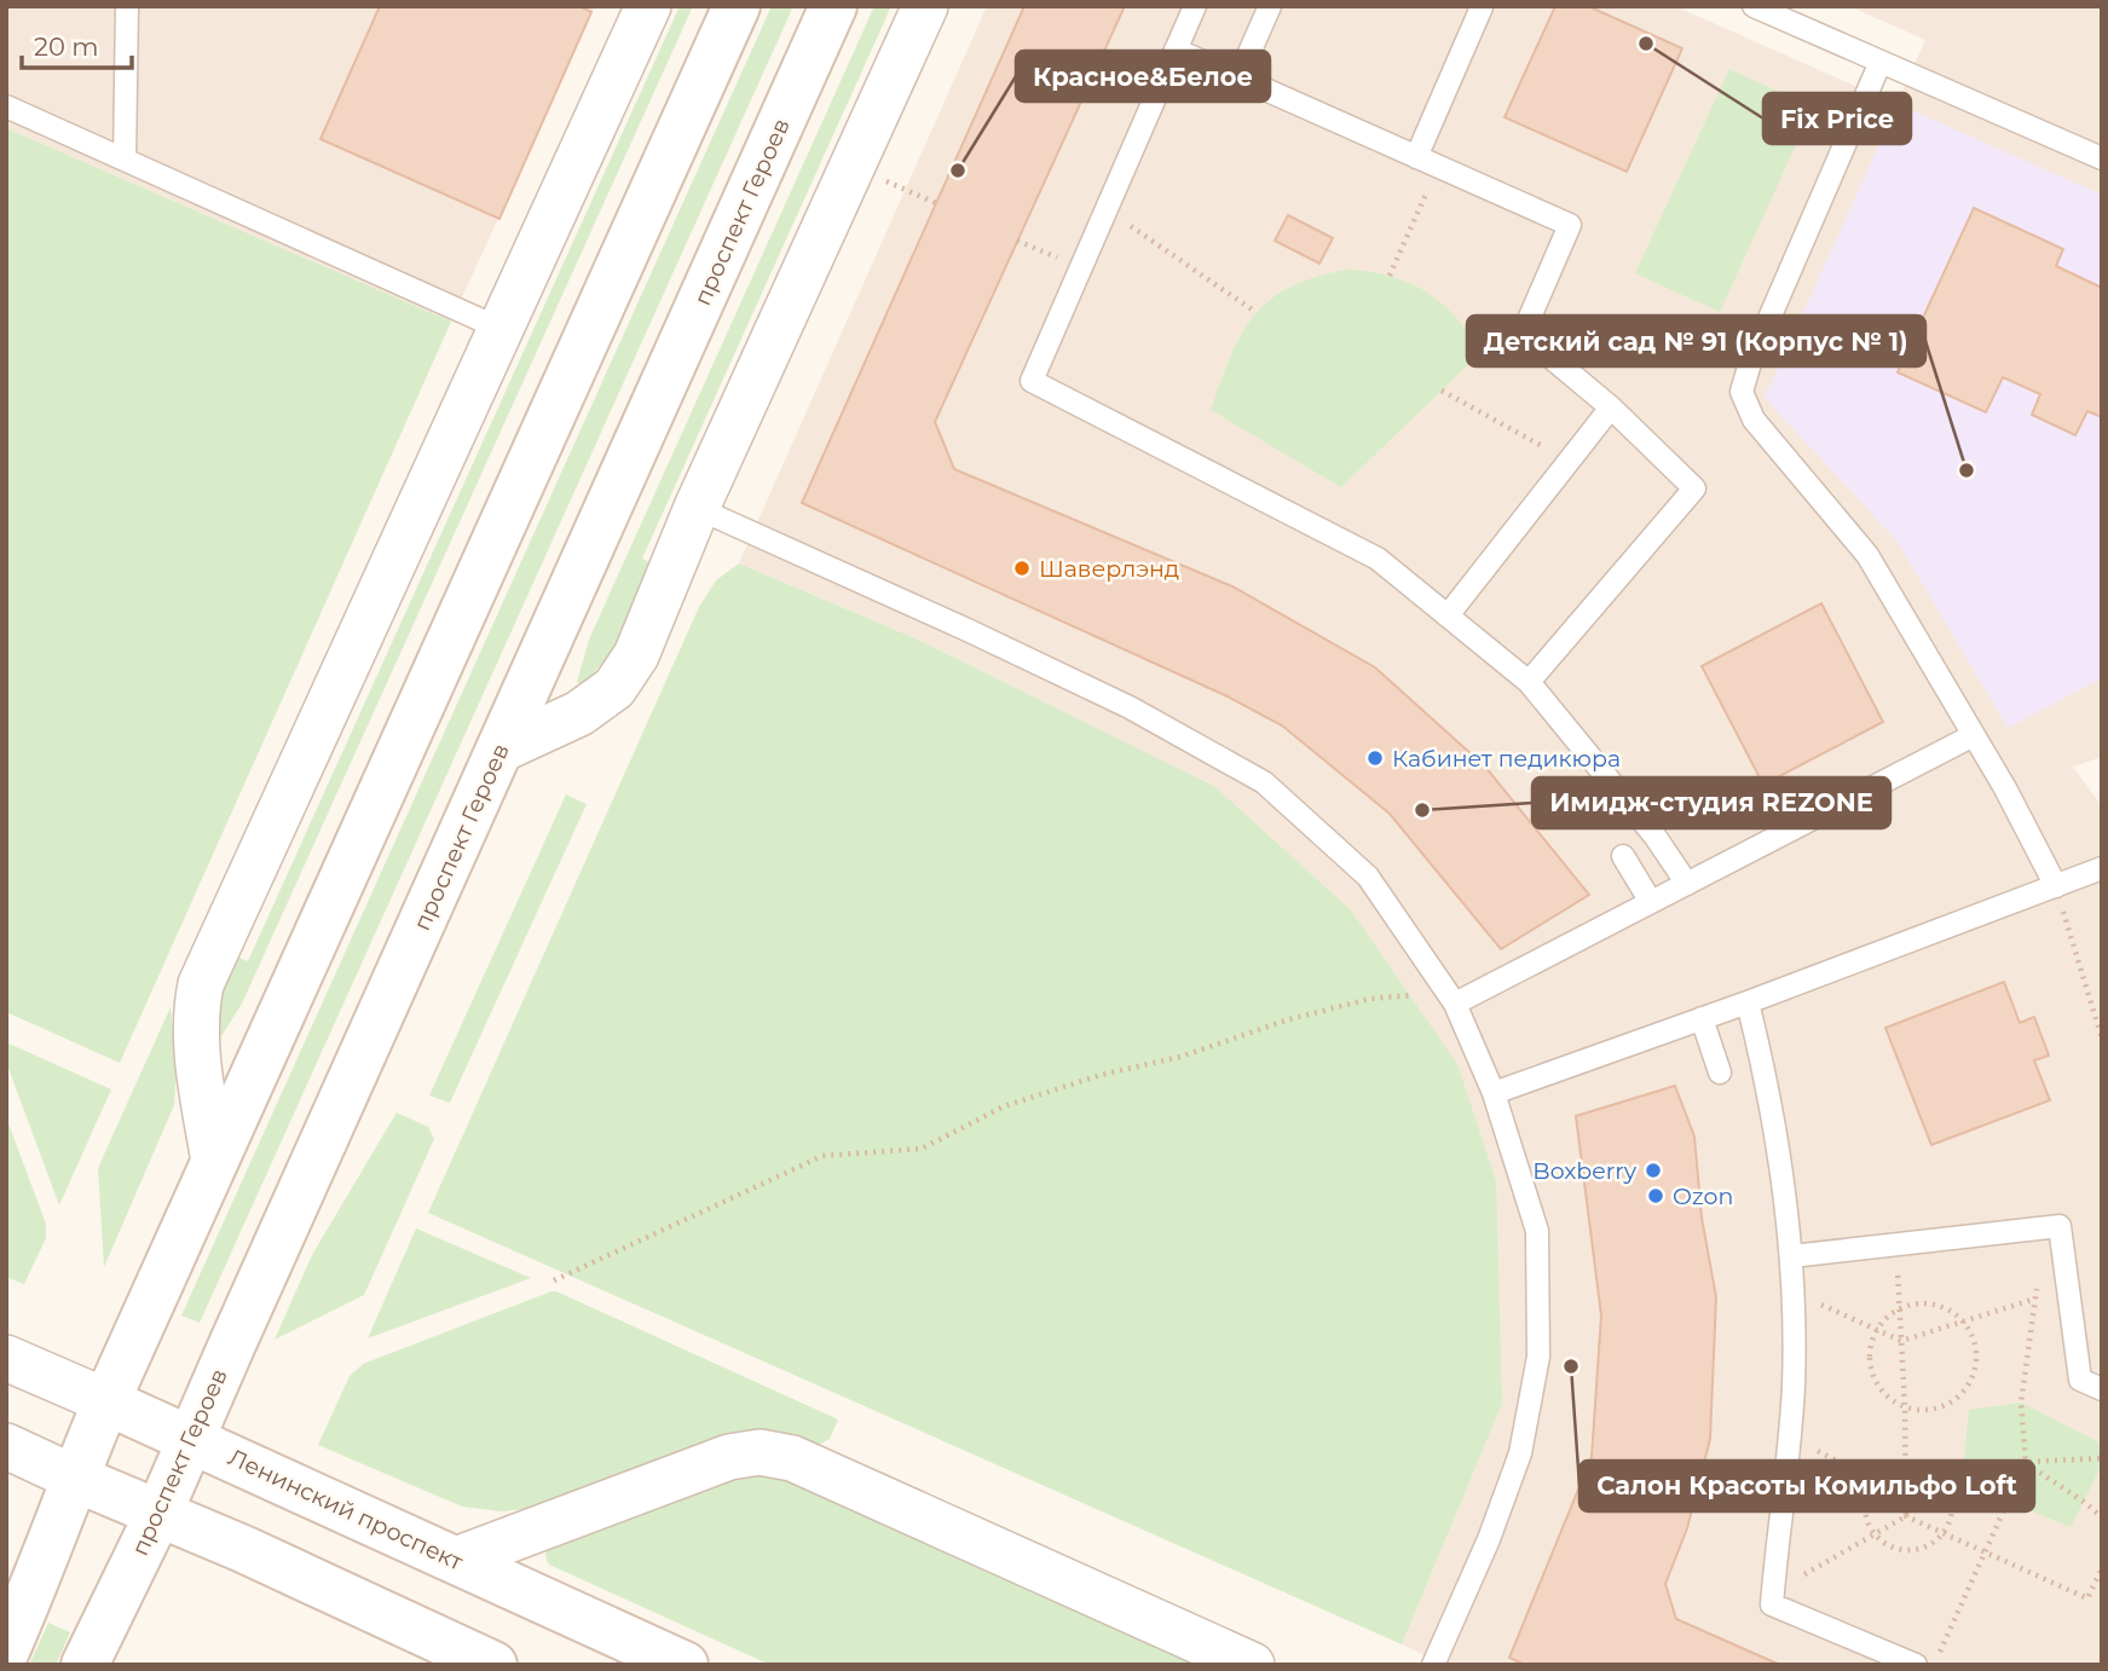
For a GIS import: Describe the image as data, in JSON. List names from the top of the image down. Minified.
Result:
{"streets":{"street":["проспект Героев","Ленинский проспект"]},"crossings":[["проспект Героев","Ленинский проспект"]],"places":["Fix Price","Красное&Белое","Детский сад № 91 (Корпус № 1)","Шаверлэнд","Кабинет педикюра","Имидж-студия REZONE","Boxberry","Ozon","Салон Красоты Комильфо Loft"],"scale_bar":"20 m"}
